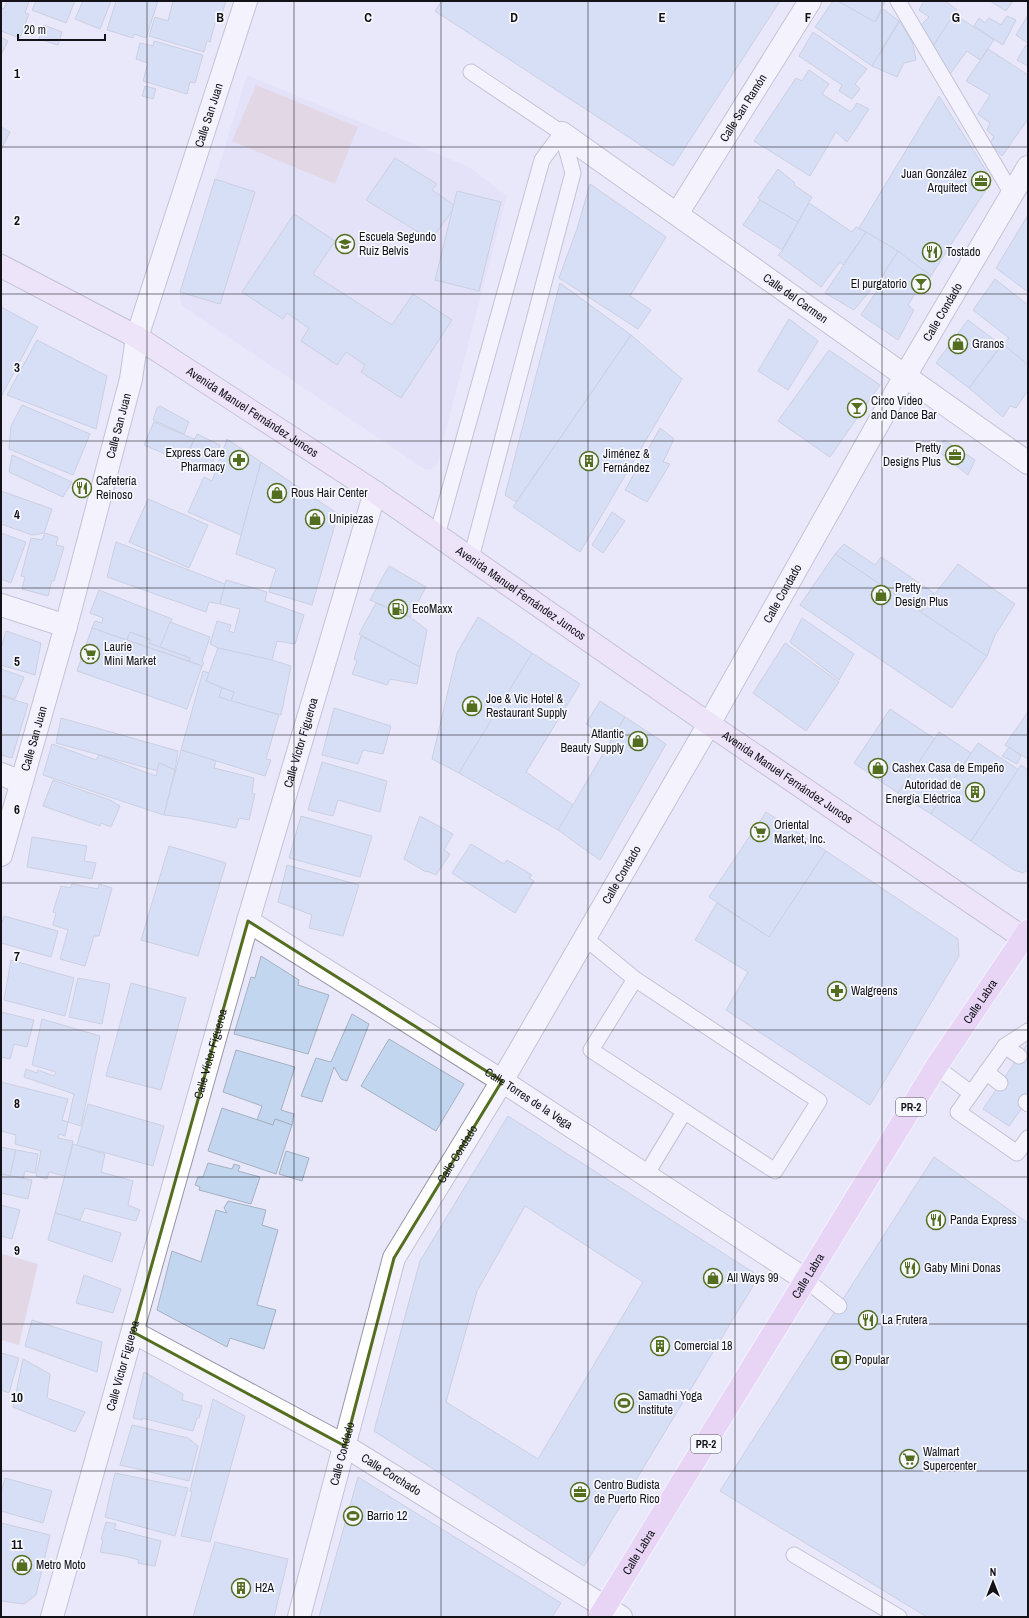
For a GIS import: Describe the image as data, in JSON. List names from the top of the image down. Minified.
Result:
{"streets":{"main road":["Avenida Manuel Fernández Juncos","Calle Labra","PR-2"],"street":["Calle San Ramón","Calle San Juan","Calle del Carmen","Calle Condado","Calle Víctor Figueroa","Calle Torres de la Vega","Calle Corchado"]},"crossings":[["Calle San Ramón","Calle del Carmen"],["Calle San Juan","Avenida Manuel Fernández Juncos"],["Calle del Carmen","Calle Condado"],["Calle Condado","Avenida Manuel Fernández Juncos"],["Calle Condado","Calle Torres de la Vega"],["Calle Condado","Calle Corchado"],["Avenida Manuel Fernández Juncos","Calle Víctor Figueroa"],["Avenida Manuel Fernández Juncos","Calle Labra"],["Calle Víctor Figueroa","Calle Torres de la Vega"],["Calle Víctor Figueroa","Calle Corchado"],["Calle Labra","Calle Torres de la Vega"],["Calle Labra","Calle Corchado"]],"places":{"office":["Juan González Arquitect","Pretty Designs Plus","Centro Budista de Puerto Rico"],"school or university":["Escuela Segundo Ruiz Belvis"],"restaurant":["Tostado","Cafetería Reinoso","Panda Express","Gaby Mini Donas","La Frutera"],"bar":["El purgatorio","Circo Video and Dance Bar"],"shop":["Granos","Rous Hair Center","Unipiezas","Pretty Design Plus","Joe & Vic Hotel & Restaurant Supply","Atlantic Beauty Supply","Cashex Casa de Empeño","All Ways 99","Metro Moto"],"pharmacy":["Express Care Pharmacy","Walgreens"],"building":["Jiménez & Fernández","Autoridad de Energía Eléctrica","Comercial 18","H2A"],"fuel station":["EcoMaxx"],"supermarket":["Laurie Mini Market","Oriental Market, Inc.","Walmart Supercenter"],"bank":["Popular"],"sports":["Samadhi Yoga Institute","Barrio 12"]},"scale_bar":"20 m","north":"top","grid":{"columns":["B","C","D","E","F","G"],"rows":["1","2","3","4","5","6","7","8","9","10","11"]}}
